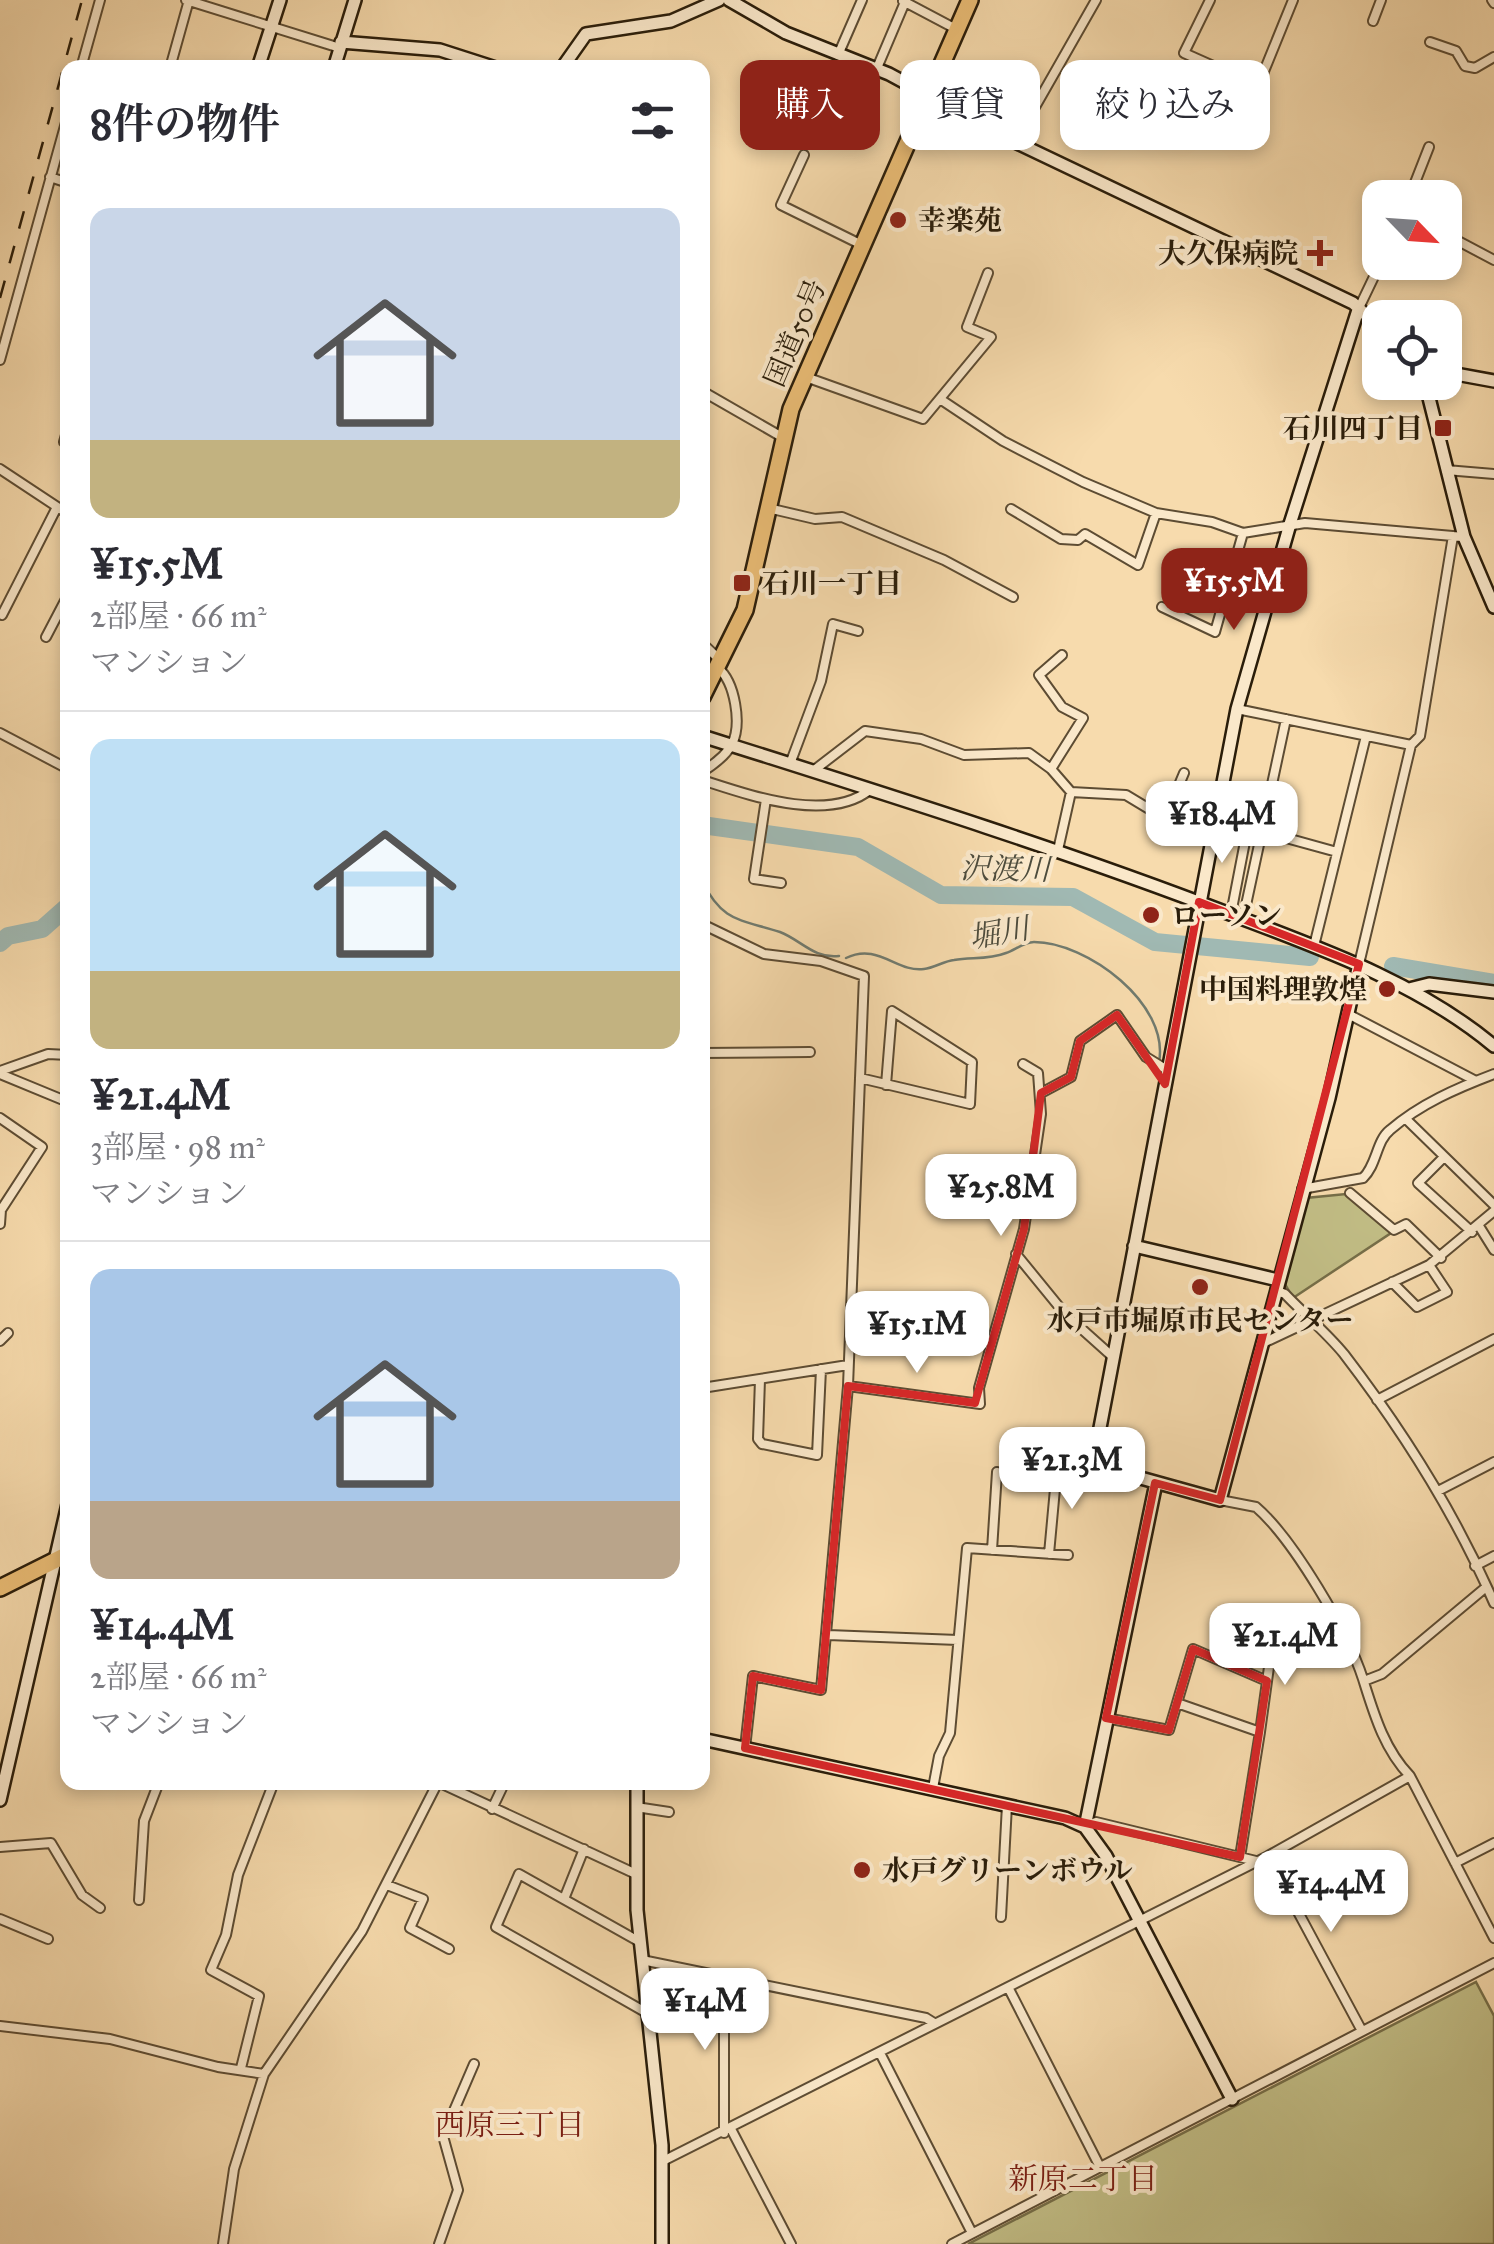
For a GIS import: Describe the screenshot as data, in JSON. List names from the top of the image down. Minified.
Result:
{"streets":{"highway":["国道50号"]},"districts":["西原三丁目","新原二丁目"],"water":["沢渡川","堀川"],"places":{"other":["幸楽苑","ローソン","中国料理敦煌","水戸市堀原市民センター","水戸グリーンボウル"],"health":["大久保病院"],"transit":["石川四丁目","石川一丁目"]},"north":"bottom right","page":{"chip":["購入","賃貸","絞り込み"],"heading":"8件の物件","list":[{"name":"¥15.5M","note":"2部屋 · 66 m² · マンション"},{"name":"¥21.4M","note":"3部屋 · 98 m² · マンション"},{"name":"¥14.4M","note":"2部屋 · 66 m² · マンション"}],"price":["¥15.5M","¥18.4M","¥25.8M","¥15.1M","¥21.3M","¥21.4M","¥14.4M","¥14M"]}}
